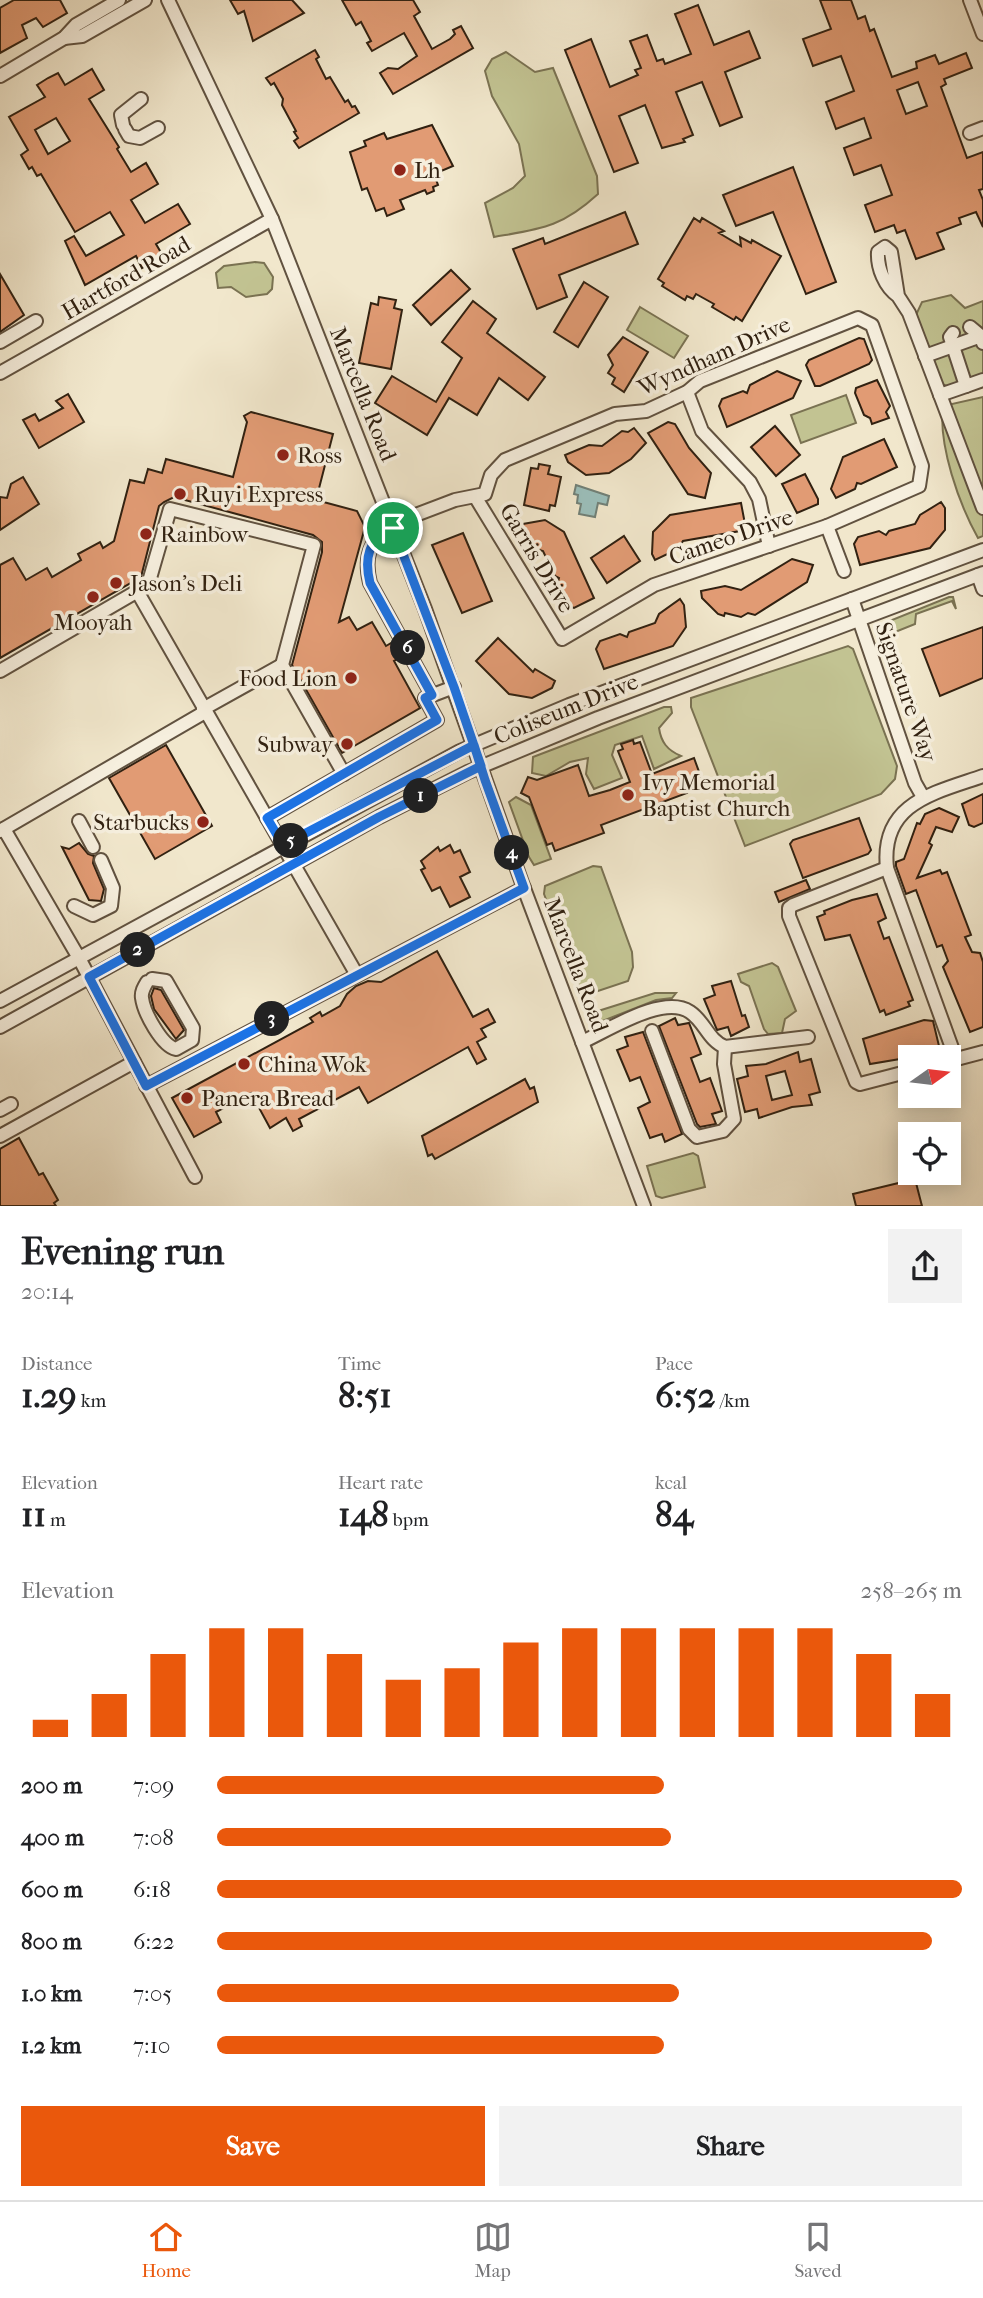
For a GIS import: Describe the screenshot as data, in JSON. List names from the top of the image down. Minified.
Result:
{"streets":{"street":["Hartford Road","Wyndham Drive","Marcella Road","Cameo Drive","Garris Drive","Signature Way","Coliseum Drive"]},"crossings":[["Hartford Road","Marcella Road"],["Wyndham Drive","Cameo Drive"],["Wyndham Drive","Garris Drive"],["Marcella Road","Coliseum Drive"],["Cameo Drive","Garris Drive"],["Signature Way","Coliseum Drive"]],"places":["Lh","Ross","Ruyi Express","Rainbow","Jason's Deli","Mooyah","Food Lion","Subway","Ivy Memorial Baptist Church","Starbucks","China Wok","Panera Bread"],"north":"right","page":{"pins":["6","1","5","4","2","3"],"heading":["Evening run","20:14"],"stats":[["Distance","1.29 km"],["Time","8:51"],["Pace","6:52 /km"],["Elevation","11 m"],["Heart rate","148 bpm"],["kcal","84"]],"chart":["Elevation","258–265 m"],"list":[{"name":"200 m","note":"7:09"},{"name":"400 m","note":"7:08"},{"name":"600 m","note":"6:18"},{"name":"800 m","note":"6:22"},{"name":"1.0 km","note":"7:05"},{"name":"1.2 km","note":"7:10"}],"buttons":["Save","Share"],"tabs":["Home","Map","Saved"]}}
